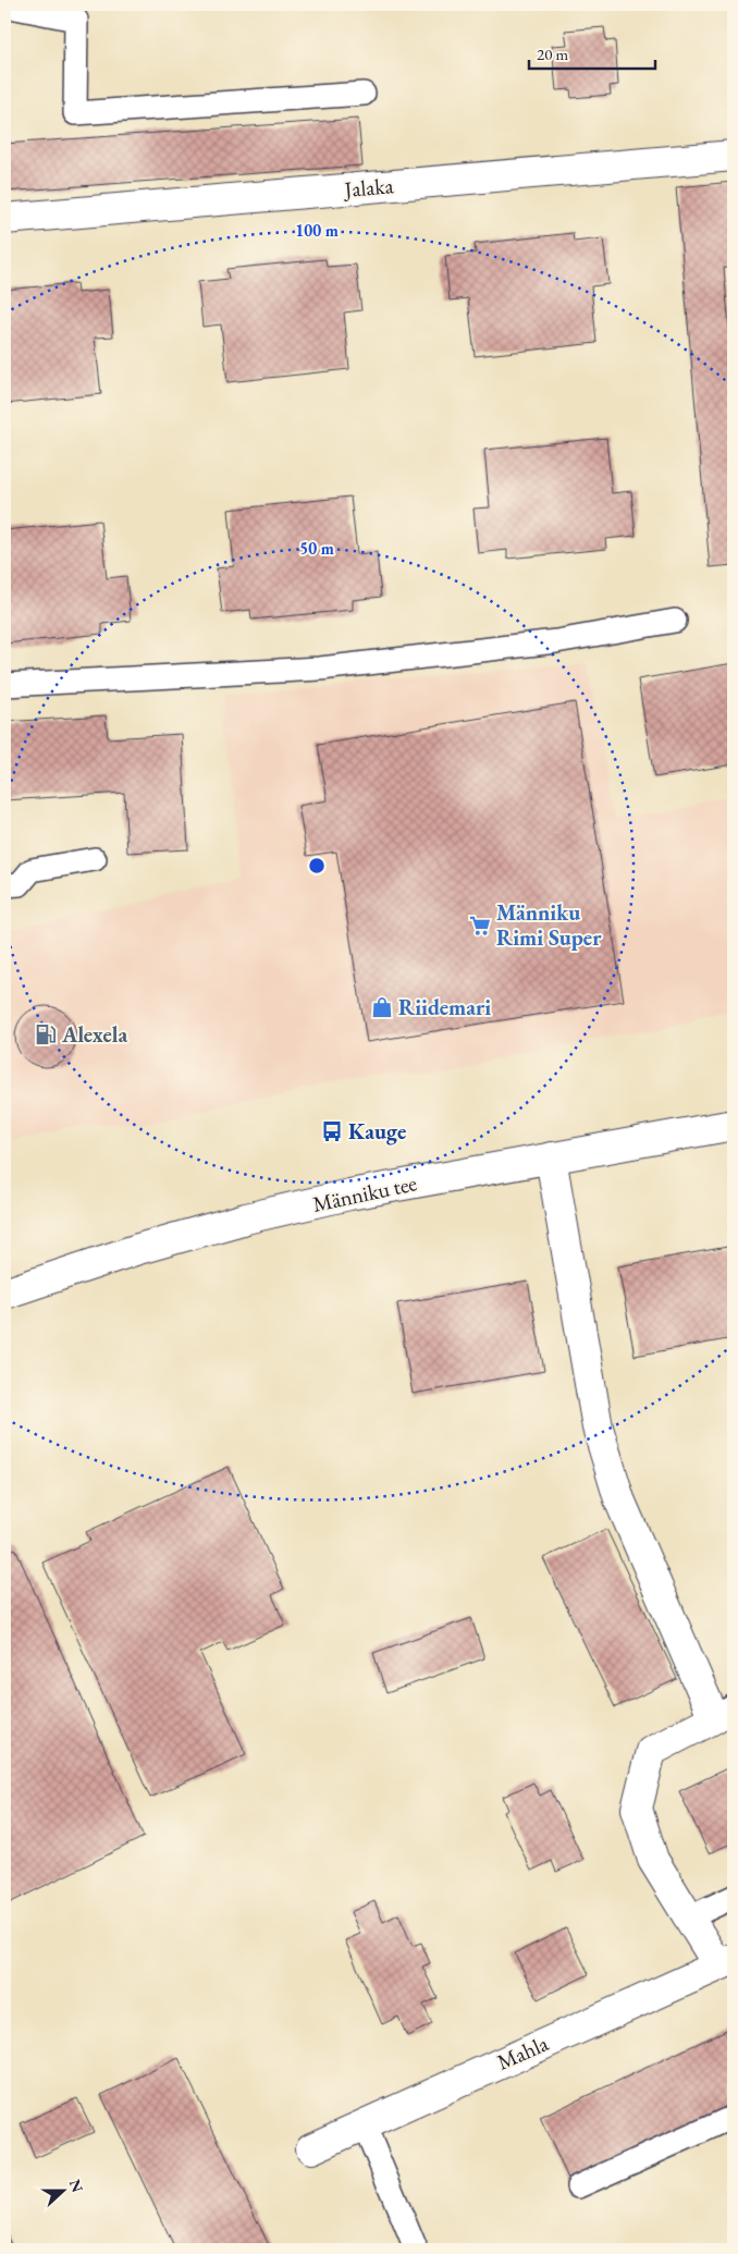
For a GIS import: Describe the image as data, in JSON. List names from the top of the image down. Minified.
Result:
{"streets":{"street":["Jalaka","Männiku tee","Mahla"]},"places":{"supermarket":["Männiku Rimi Super"],"shop":["Riidemari"],"fuel station":["Alexela"],"bus stop":["Kauge"]},"scale_bar":"20 m","north":"right","rings":["100 m","50 m"]}
